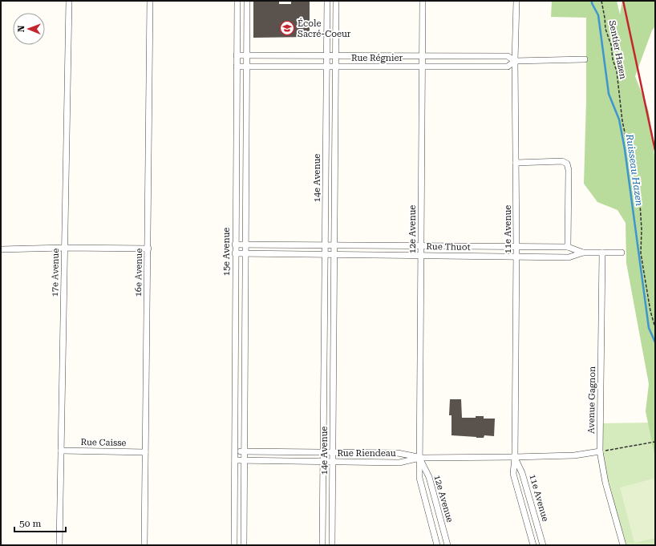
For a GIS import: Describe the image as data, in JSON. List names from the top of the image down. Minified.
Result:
{"streets":{"street":["Rue Régnier","14e Avenue","12e Avenue","11e Avenue","Rue Thuot","15e Avenue","17e Avenue","16e Avenue","Avenue Gagnon","Rue Caisse","Rue Riendeau"],"path":["Sentier Hazen"]},"crossings":[["Rue Régnier","14e Avenue"],["Rue Régnier","12e Avenue"],["Rue Régnier","11e Avenue"],["Rue Régnier","15e Avenue"],["14e Avenue","Rue Thuot"],["14e Avenue","Rue Riendeau"],["12e Avenue","Rue Thuot"],["12e Avenue","Rue Riendeau"],["11e Avenue","Rue Thuot"],["11e Avenue","Rue Riendeau"],["Rue Thuot","15e Avenue"],["Rue Thuot","Avenue Gagnon"],["15e Avenue","Rue Riendeau"],["17e Avenue","Rue Caisse"],["16e Avenue","Rue Caisse"],["Avenue Gagnon","Rue Riendeau"]],"water":["Ruisseau Hazen"],"places":{"school or university":["École Sacré-Coeur"]},"scale_bar":"50 m","north":"left"}
